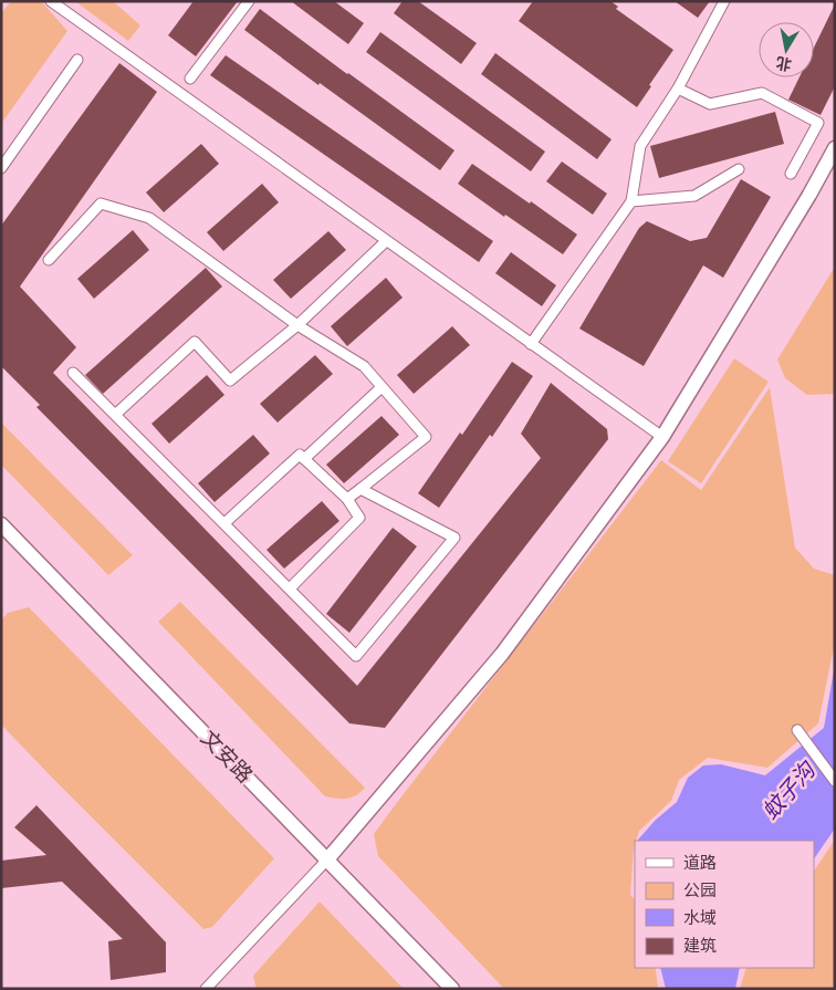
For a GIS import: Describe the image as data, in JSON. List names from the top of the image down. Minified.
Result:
{"streets":{"street":["文安路"]},"water":["蚊子沟"],"legend":["道路","公园","水域","建筑"],"north":"bottom"}
